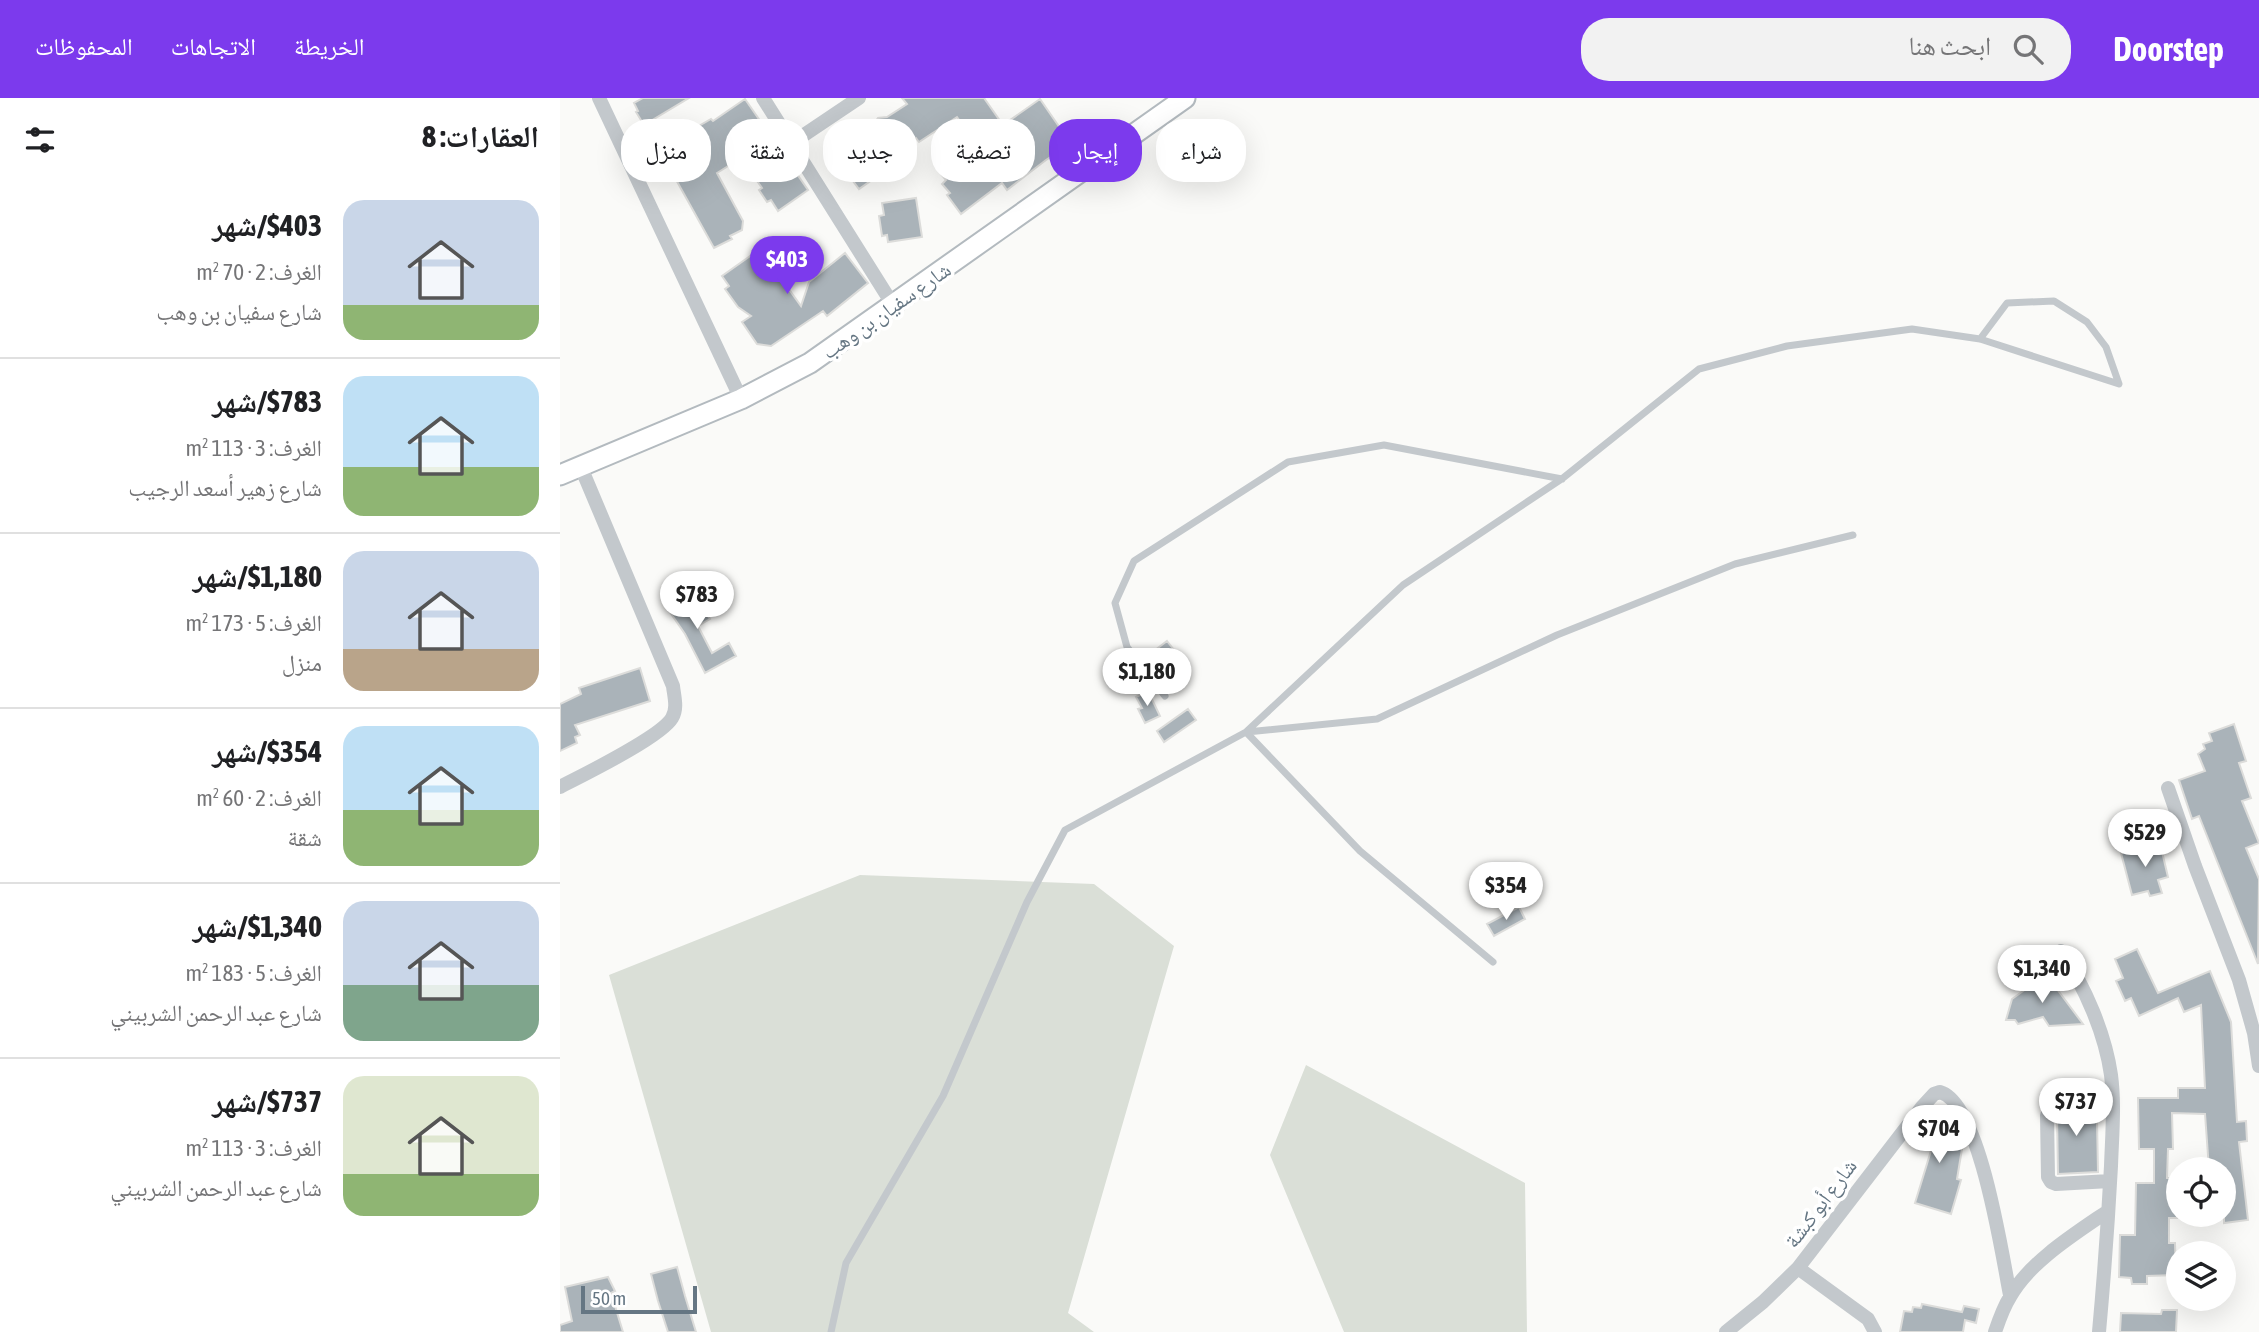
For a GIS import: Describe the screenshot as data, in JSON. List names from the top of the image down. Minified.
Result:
{"streets":{"street":["شارع سفيان بن وهب","شارع أبو كبشة"]},"scale_bar":"50 m","page":{"header":"Doorstep","search":"ابحث هنا","nav":["الخريطة","الاتجاهات","المحفوظات"],"heading":"العقارات: 8","chip":["شراء","إيجار","تصفية","جديد","شقة","منزل"],"list":[{"name":"$403/شهر","note":"الغرف: 2 · 70 m² · شارع سفيان بن وهب"},{"name":"$783/شهر","note":"الغرف: 3 · 113 m² · شارع زهير أسعد الرجيب"},{"name":"$1,180/شهر","note":"الغرف: 5 · 173 m² · منزل"},{"name":"$354/شهر","note":"الغرف: 2 · 60 m² · شقة"},{"name":"$1,340/شهر","note":"الغرف: 5 · 183 m² · شارع عبد الرحمن الشربيني"},{"name":"$737/شهر","note":"الغرف: 3 · 113 m² · شارع عبد الرحمن الشربيني"}],"price":["$403","$783","$1,180","$529","$354","$1,340","$737","$704"],"scale":"50 m"}}
